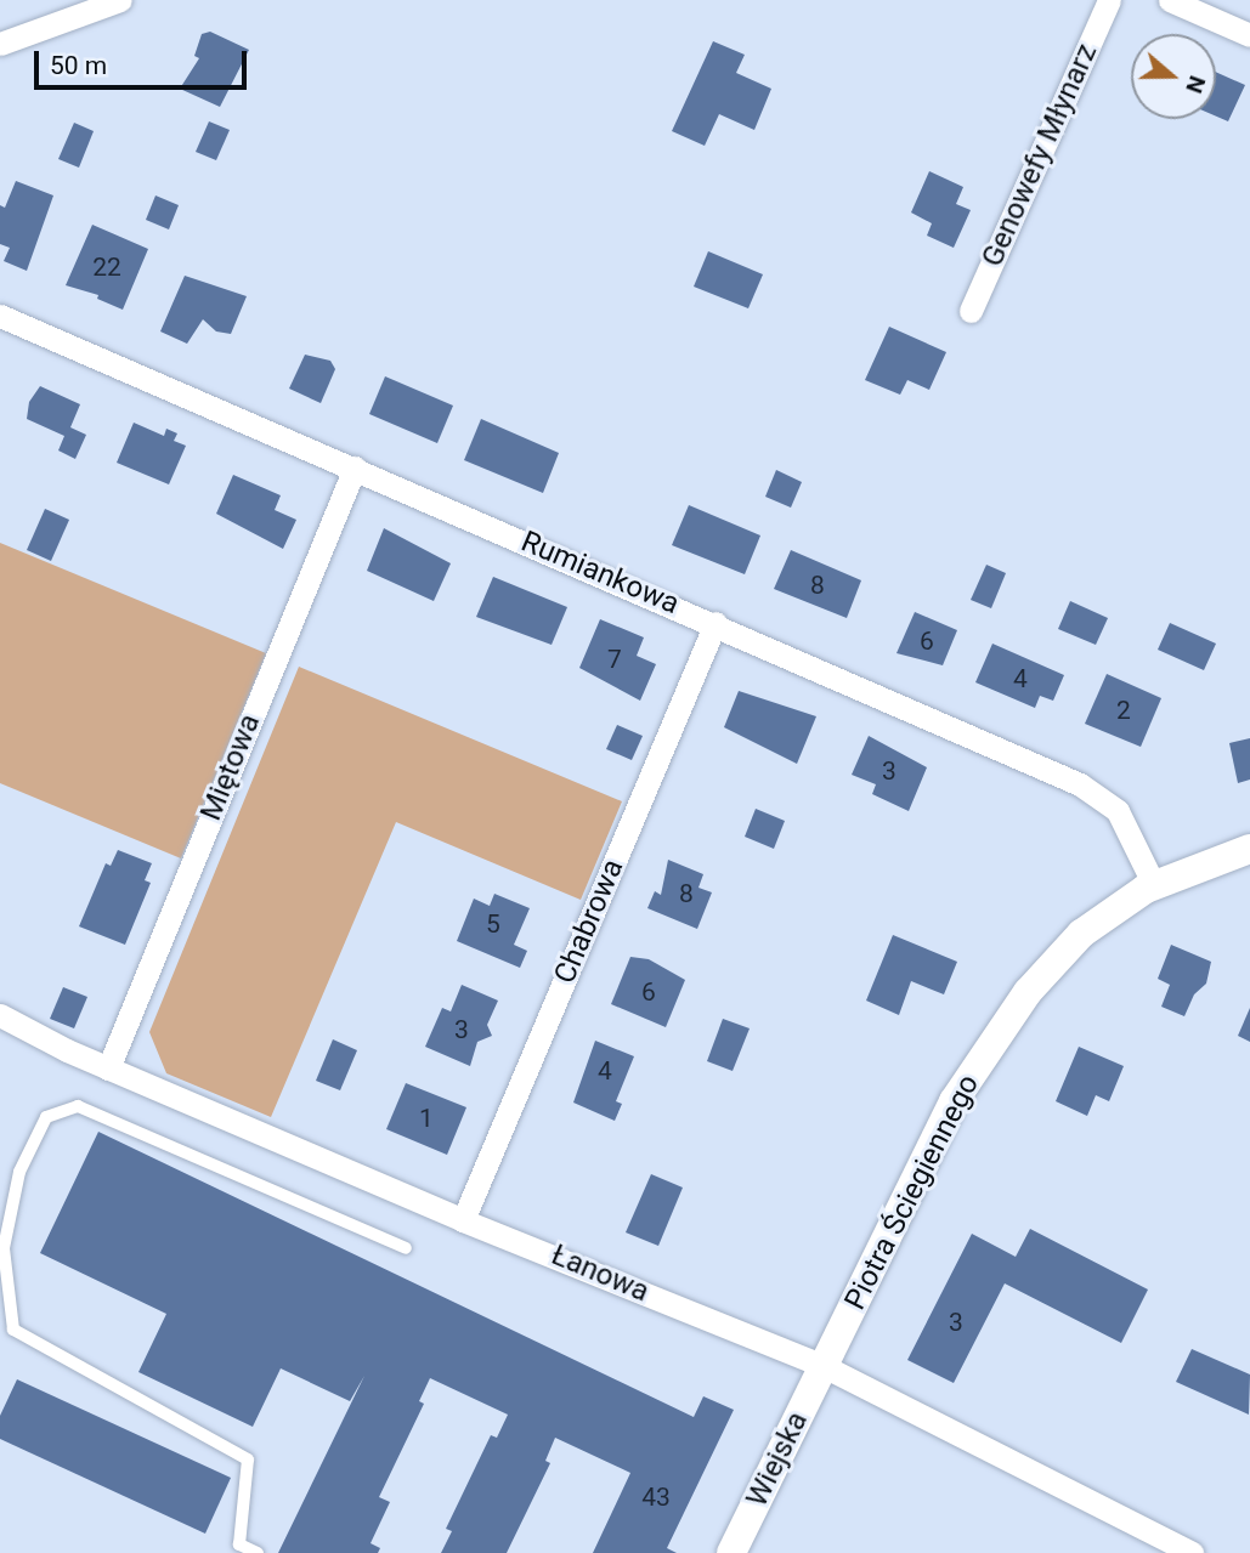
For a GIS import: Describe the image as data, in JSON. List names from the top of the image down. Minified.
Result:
{"streets":{"street":["Genowefy Młynarz","Rumiankowa","Miętowa","Chabrowa","Piotra Ściegiennego","Łanowa","Wiejska"]},"crossings":[["Rumiankowa","Miętowa"],["Rumiankowa","Chabrowa"],["Rumiankowa","Piotra Ściegiennego"],["Miętowa","Łanowa"],["Chabrowa","Łanowa"],["Piotra Ściegiennego","Łanowa"],["Piotra Ściegiennego","Wiejska"],["Łanowa","Wiejska"]],"house_numbers":["22","8","6","7","4","2","3","8","5","6","3","4","1","3","43"],"scale_bar":"50 m","north":"right"}
